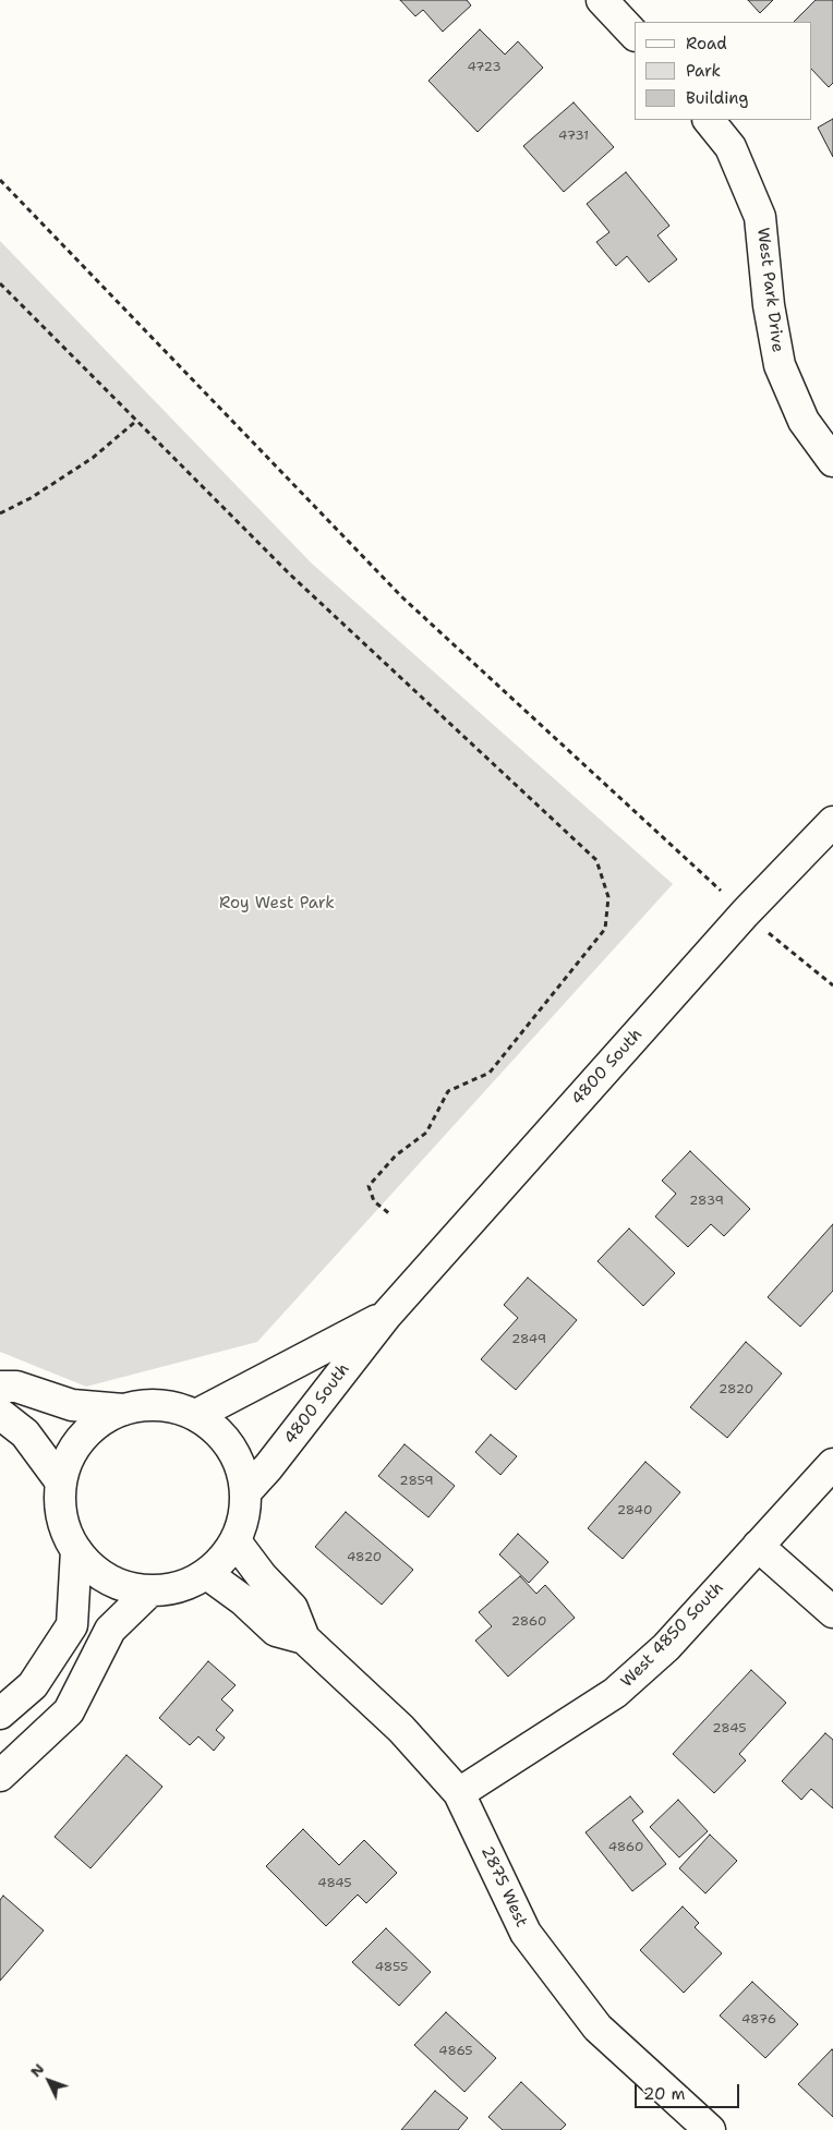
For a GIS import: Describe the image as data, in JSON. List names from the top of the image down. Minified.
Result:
{"streets":{"main road":["West Park Drive","4800 South","West 4850 South","2875 West"]},"crossings":[["4800 South","2875 West"],["West 4850 South","2875 West"]],"parks":["Roy West Park"],"house_numbers":["4723","4731","2839","2849","2820","2859","2840","4820","2860","2845","4860","4845","4855","4876","4865"],"legend":["Road","Park","Building"],"scale_bar":"20 m","north":"top left"}
